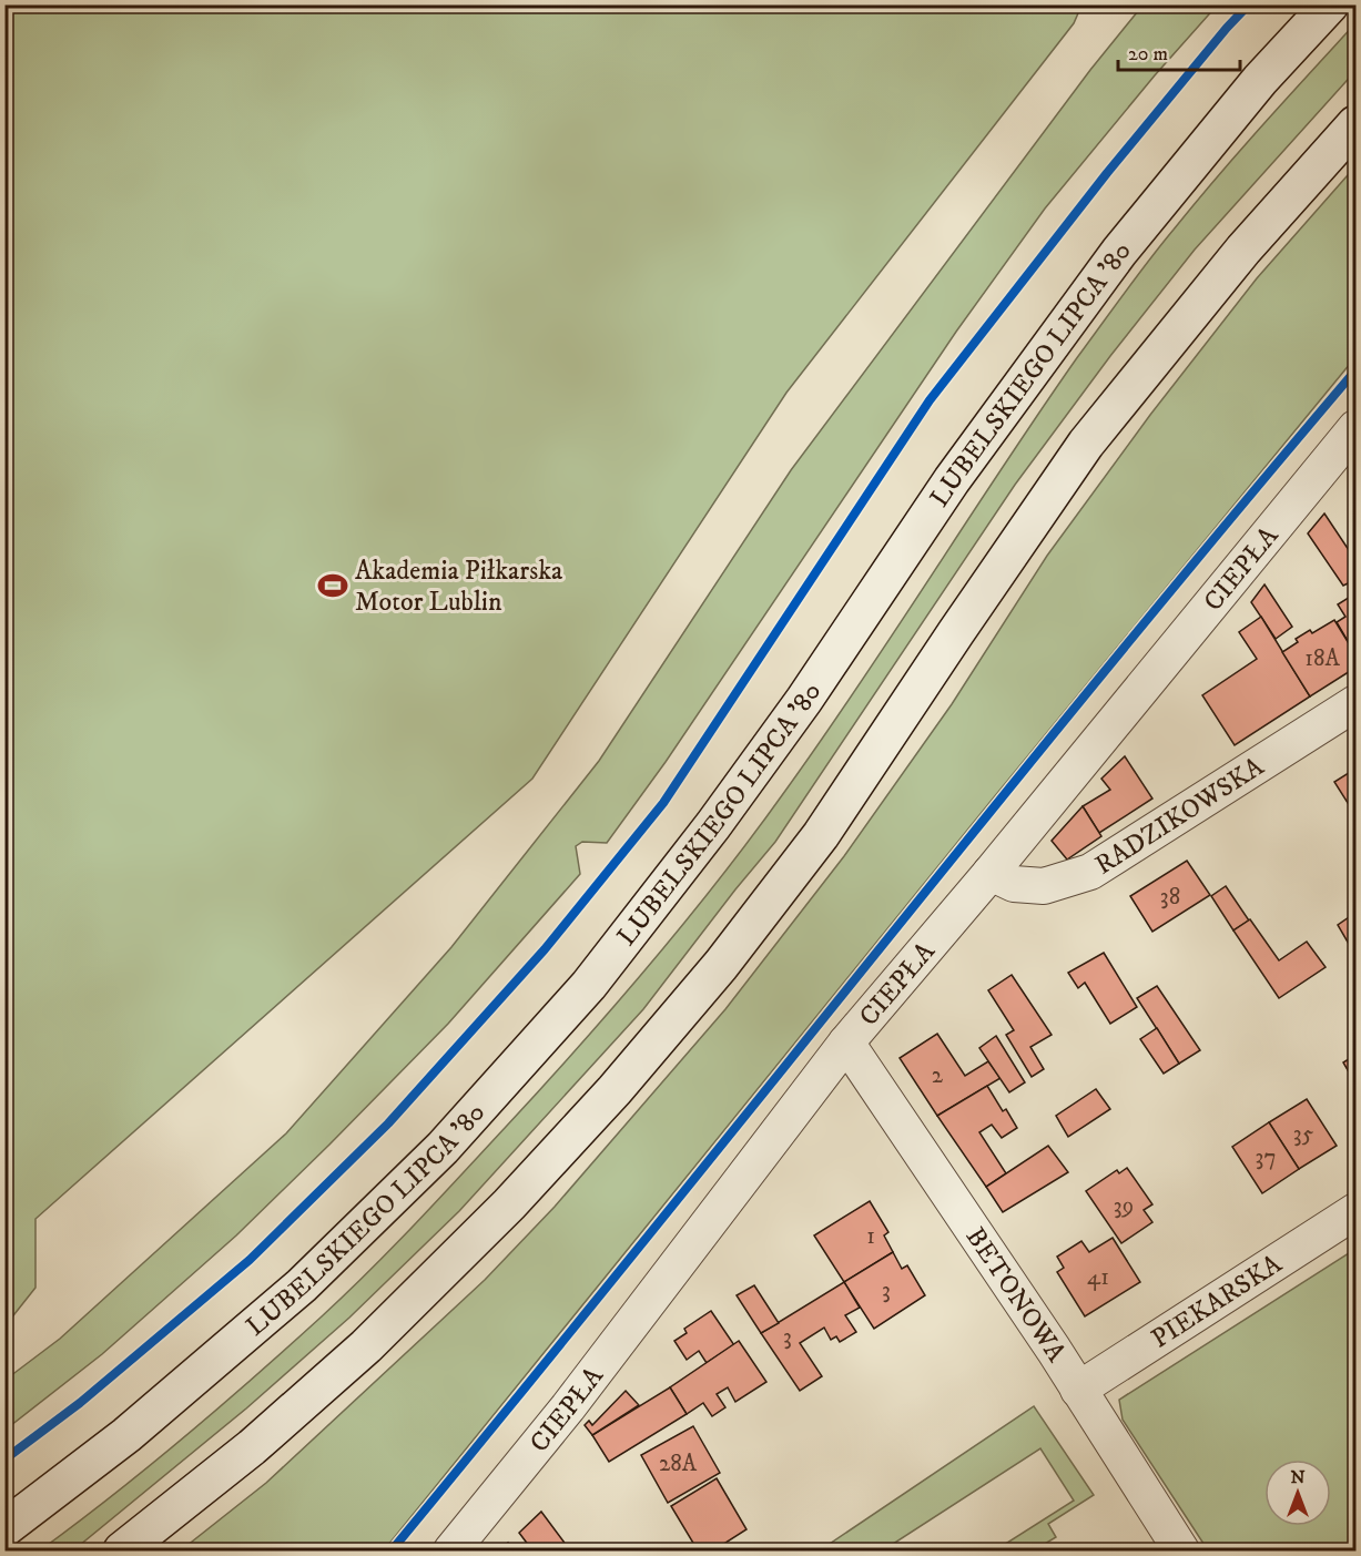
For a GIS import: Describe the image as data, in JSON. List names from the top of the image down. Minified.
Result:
{"streets":{"main road":["LUBELSKIEGO LIPCA '80"],"street":["CIEPŁA","RADZIKOWSKA","BETONOWA","PIEKARSKA"]},"crossings":[["CIEPŁA","RADZIKOWSKA"],["CIEPŁA","BETONOWA"],["BETONOWA","PIEKARSKA"]],"places":{"sports":["Akademia Piłkarska Motor Lublin"]},"house_numbers":["18A","38","2","35","37","39","1","41","3","3","28A"],"scale_bar":"20 m","north":"top"}
